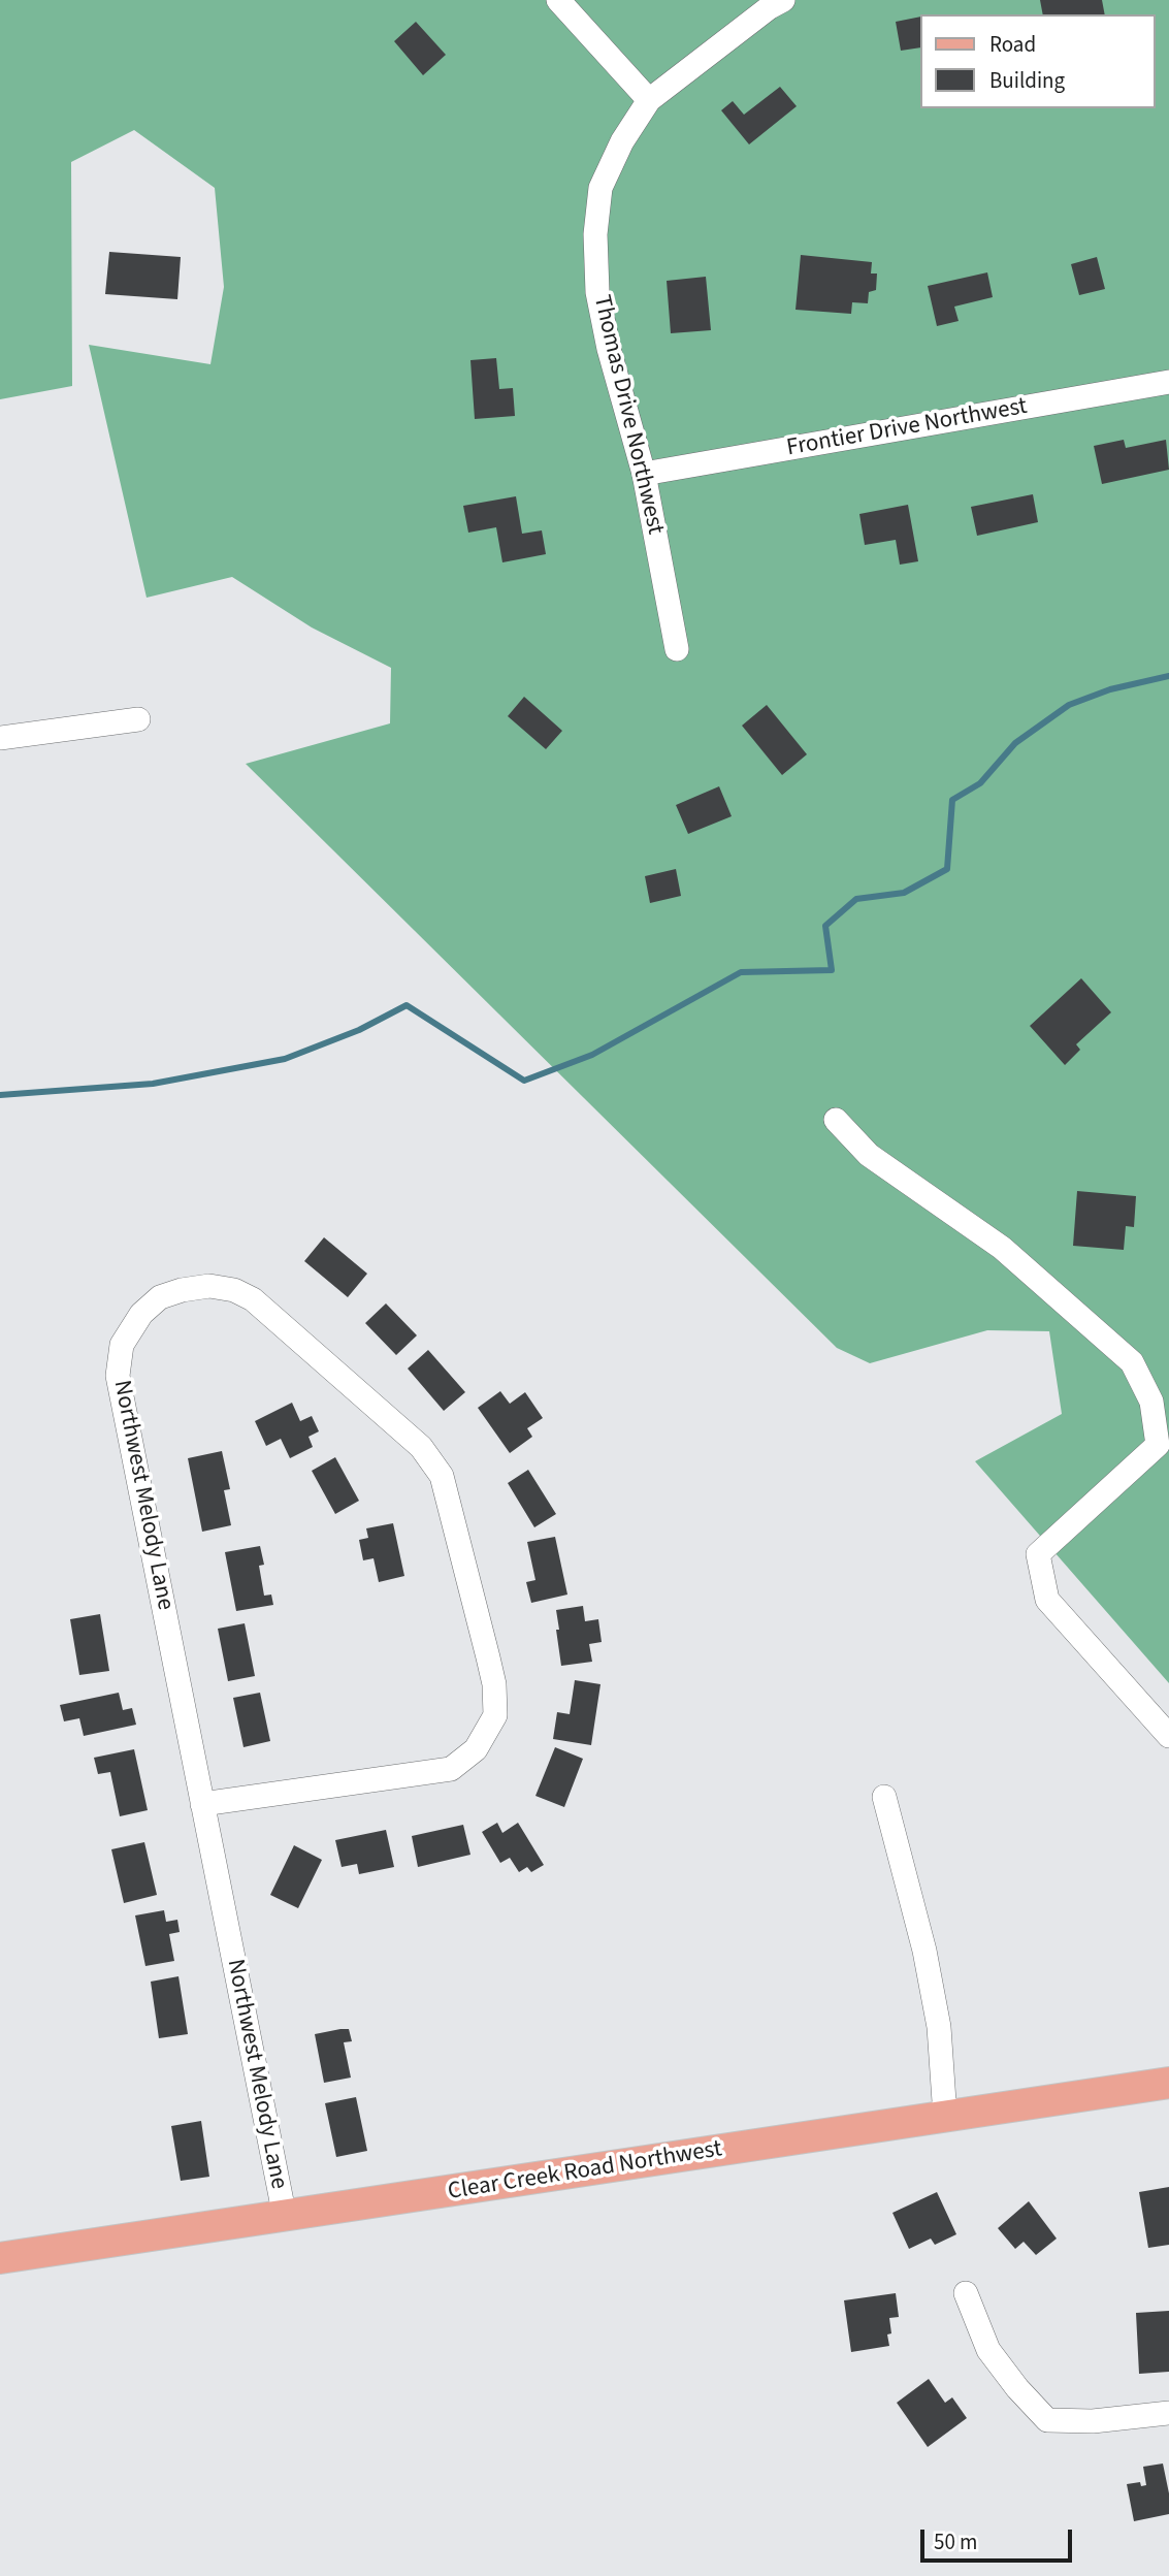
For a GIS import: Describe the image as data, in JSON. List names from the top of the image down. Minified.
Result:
{"streets":{"main road":["Clear Creek Road Northwest"],"street":["Thomas Drive Northwest","Frontier Drive Northwest","Northwest Melody Lane"]},"crossings":[["Thomas Drive Northwest","Frontier Drive Northwest"],["Northwest Melody Lane","Clear Creek Road Northwest"]],"legend":["Road","Building"],"scale_bar":"50 m"}
